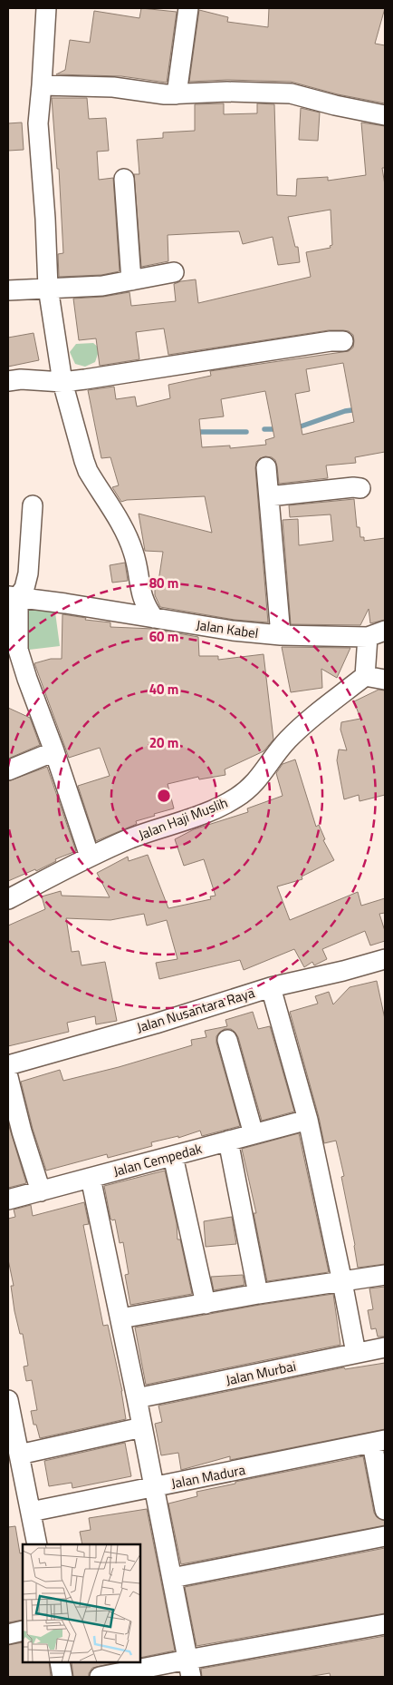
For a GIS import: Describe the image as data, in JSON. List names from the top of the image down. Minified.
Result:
{"streets":{"street":["Jalan Kabel","Jalan Haji Muslih","Jalan Nusantara Raya","Jalan Cempedak","Jalan Murbai","Jalan Madura"]},"rings":["80 m","60 m","40 m","20 m"]}
